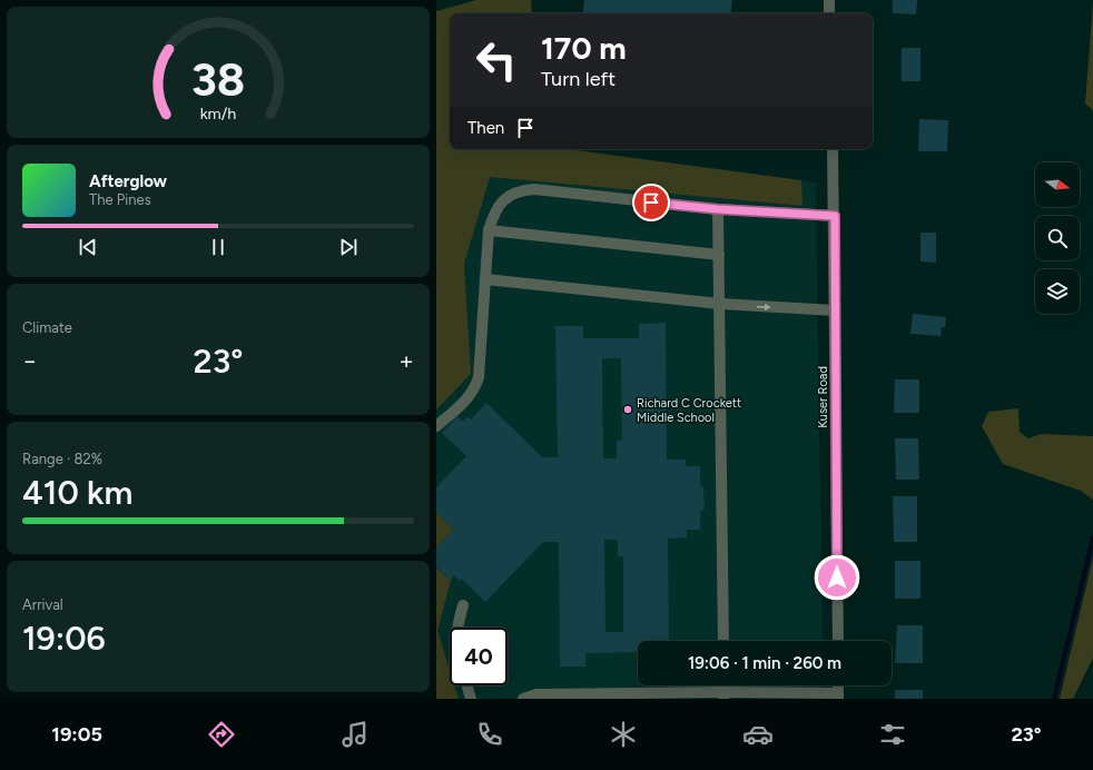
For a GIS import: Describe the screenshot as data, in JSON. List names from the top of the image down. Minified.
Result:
{"streets":{"street":["Kuser Road"]},"places":["Richard C Crockett Middle School"],"north":"right","page":{"turn":["170 m","Turn left"],"then":"Then","song":["Afterglow","The Pines"],"tile":["Climate",["Range · 82%","410 km"],["Arrival","19:06"]],"heat":["−","23°","+"],"limit":"40","trip":"19:06 · 1 min · 260 m","tabs":["19:05","23°"],"gauge":["38","km/h"]}}
